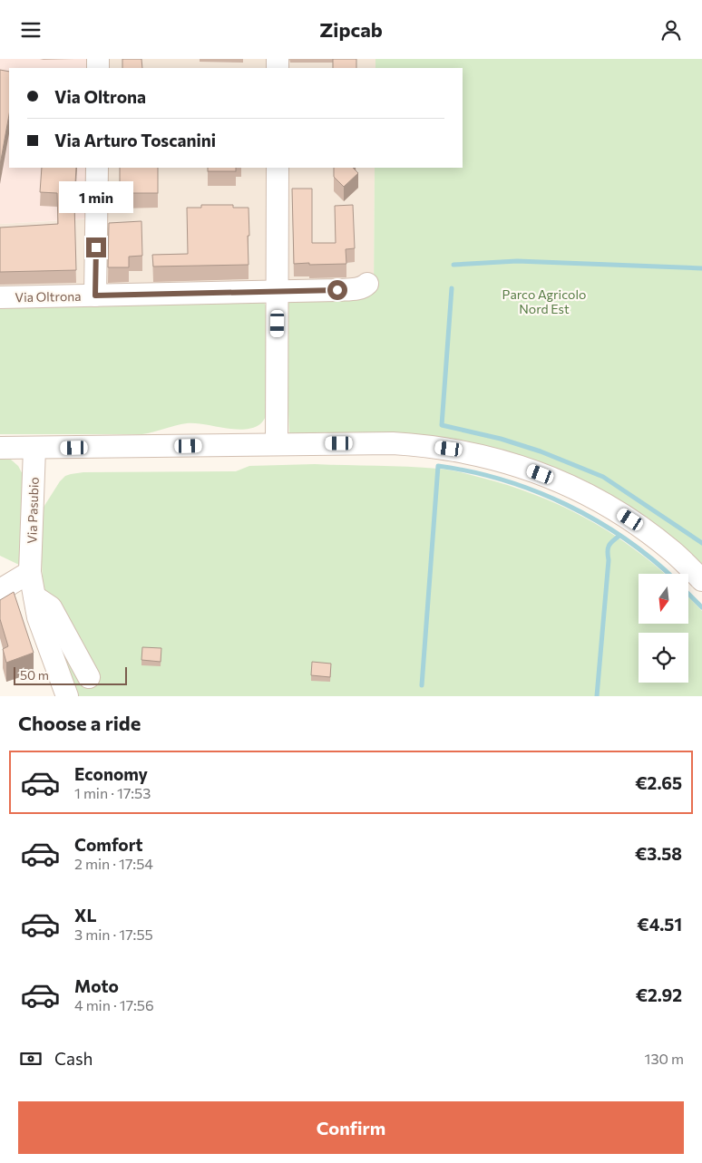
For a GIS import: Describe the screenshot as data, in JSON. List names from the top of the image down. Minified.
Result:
{"streets":{"street":["Via Oltrona","Via Pasubio"]},"parks":["Parco Agricolo Nord Est"],"scale_bar":"50 m","north":"bottom","page":{"header":"Zipcab","banner":["Via Oltrona","Via Arturo Toscanini"],"bubble":"1 min","scale":"50 m","heading":"Choose a ride","list":[{"name":"Economy","note":"1 min · 17:53","value":"€2.65"},{"name":"Comfort","note":"2 min · 17:54","value":"€3.58"},{"name":"XL","note":"3 min · 17:55","value":"€4.51"},{"name":"Moto","note":"4 min · 17:56","value":"€2.92"}],"pay":["Cash","130 m"],"buttons":"Confirm"}}
